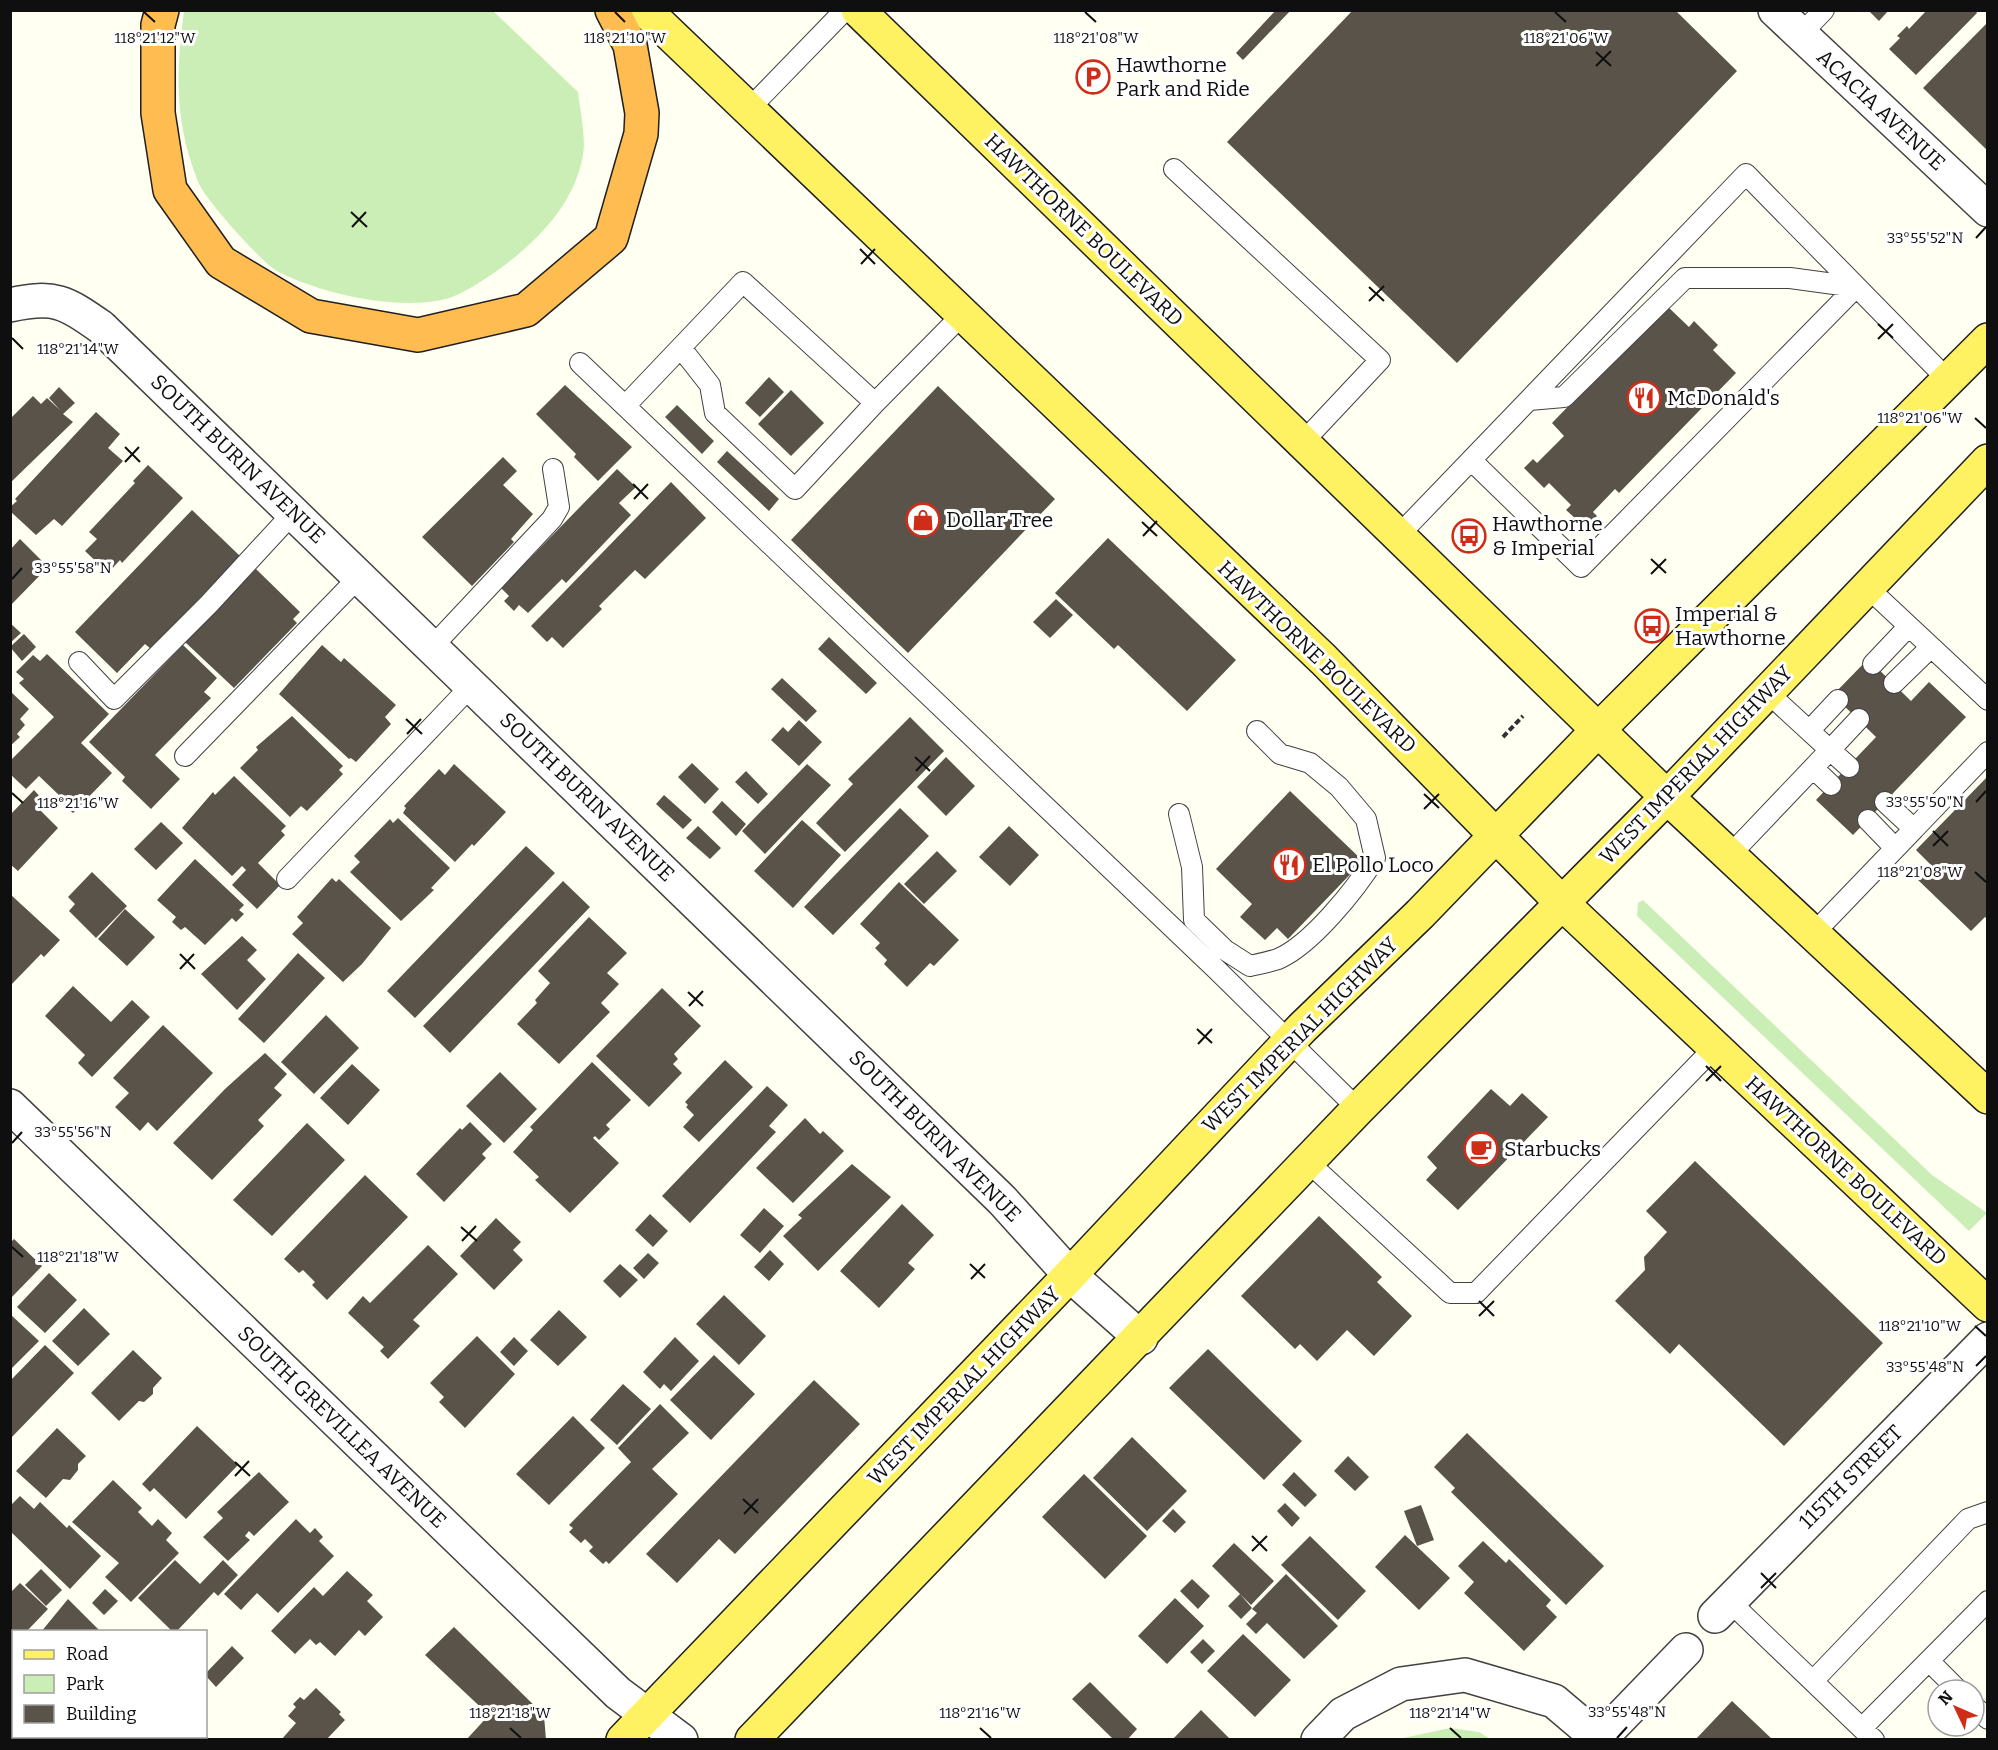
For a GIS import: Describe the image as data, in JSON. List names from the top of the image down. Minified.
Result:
{"streets":{"main road":["HAWTHORNE BOULEVARD","WEST IMPERIAL HIGHWAY"],"street":["ACACIA AVENUE","SOUTH BURIN AVENUE","SOUTH GREVILLEA AVENUE","115TH STREET"]},"crossings":[["HAWTHORNE BOULEVARD","WEST IMPERIAL HIGHWAY"],["SOUTH BURIN AVENUE","WEST IMPERIAL HIGHWAY"],["WEST IMPERIAL HIGHWAY","SOUTH GREVILLEA AVENUE"]],"places":{"parking":["Hawthorne Park and Ride"],"restaurant":["McDonald's","El Pollo Loco"],"shop":["Dollar Tree"],"bus stop":["Hawthorne & Imperial","Imperial & Hawthorne"],"cafe":["Starbucks"]},"legend":["Road","Park","Building"],"north":"top left","coordinates":["118°21'12\"W","118°21'10\"W","118°21'08\"W","118°21'06\"W","33°55'52\"N","118°21'14\"W","33°55'58\"N","33°55'50\"N","118°21'16\"W","33°55'56\"N","118°21'18\"W","33°55'48\"N"]}
